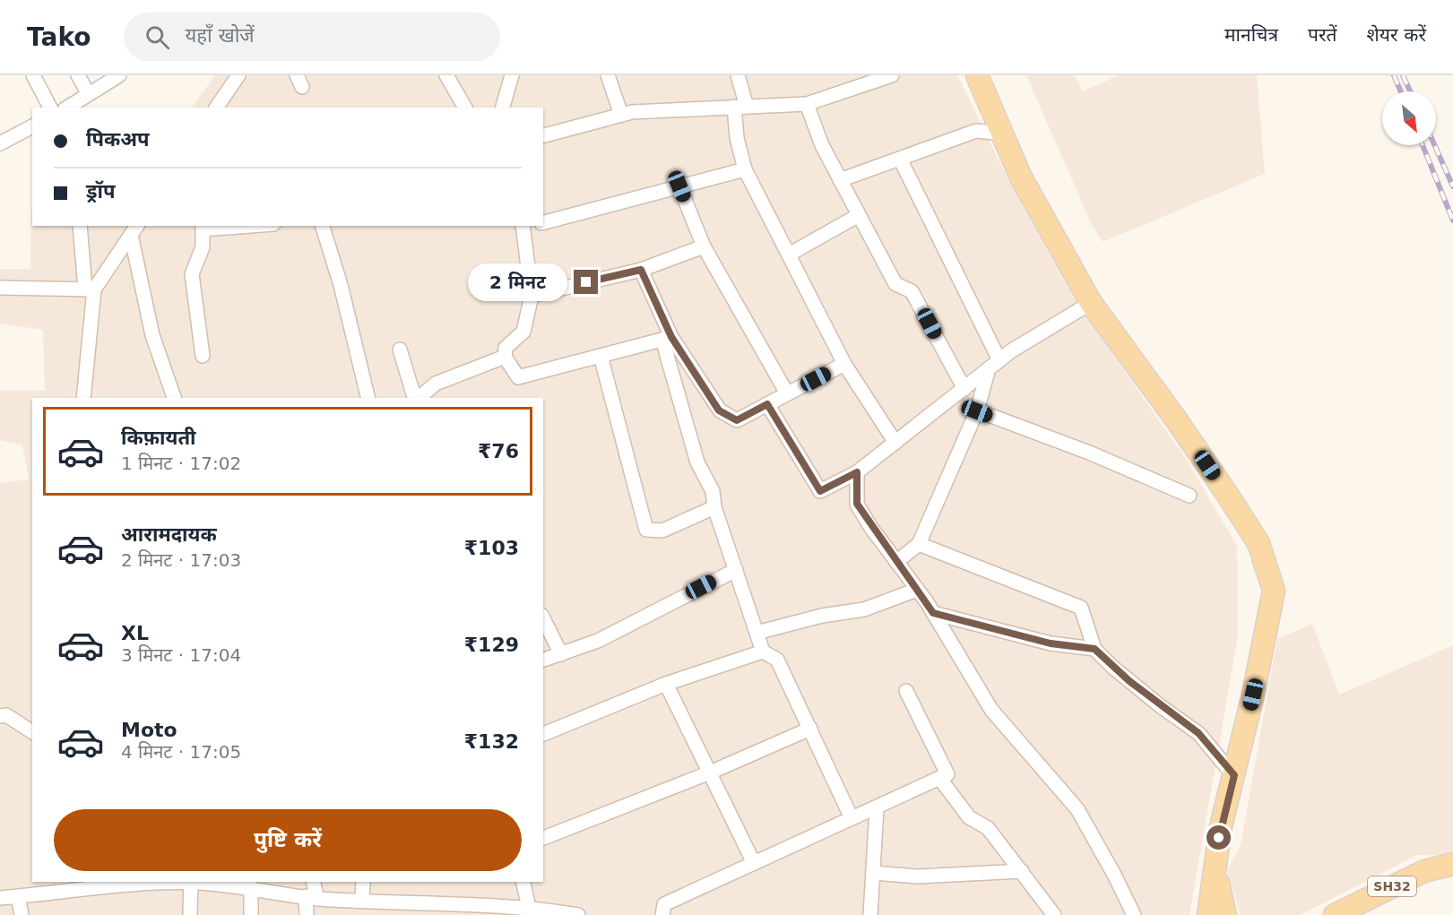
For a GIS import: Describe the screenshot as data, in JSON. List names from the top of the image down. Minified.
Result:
{"streets":{"main road":["SH32"]},"north":"bottom right","page":{"header":"Tako","search":"यहाँ खोजें","nav":["मानचित्र","परतें","शेयर करें"],"banner":["पिकअप","ड्रॉप"],"bubble":"2 मिनट","list":[{"name":"किफ़ायती","note":"1 मिनट · 17:02","value":"₹76"},{"name":"आरामदायक","note":"2 मिनट · 17:03","value":"₹103"},{"name":"XL","note":"3 मिनट · 17:04","value":"₹129"},{"name":"Moto","note":"4 मिनट · 17:05","value":"₹132"}],"buttons":"पुष्टि करें"}}
